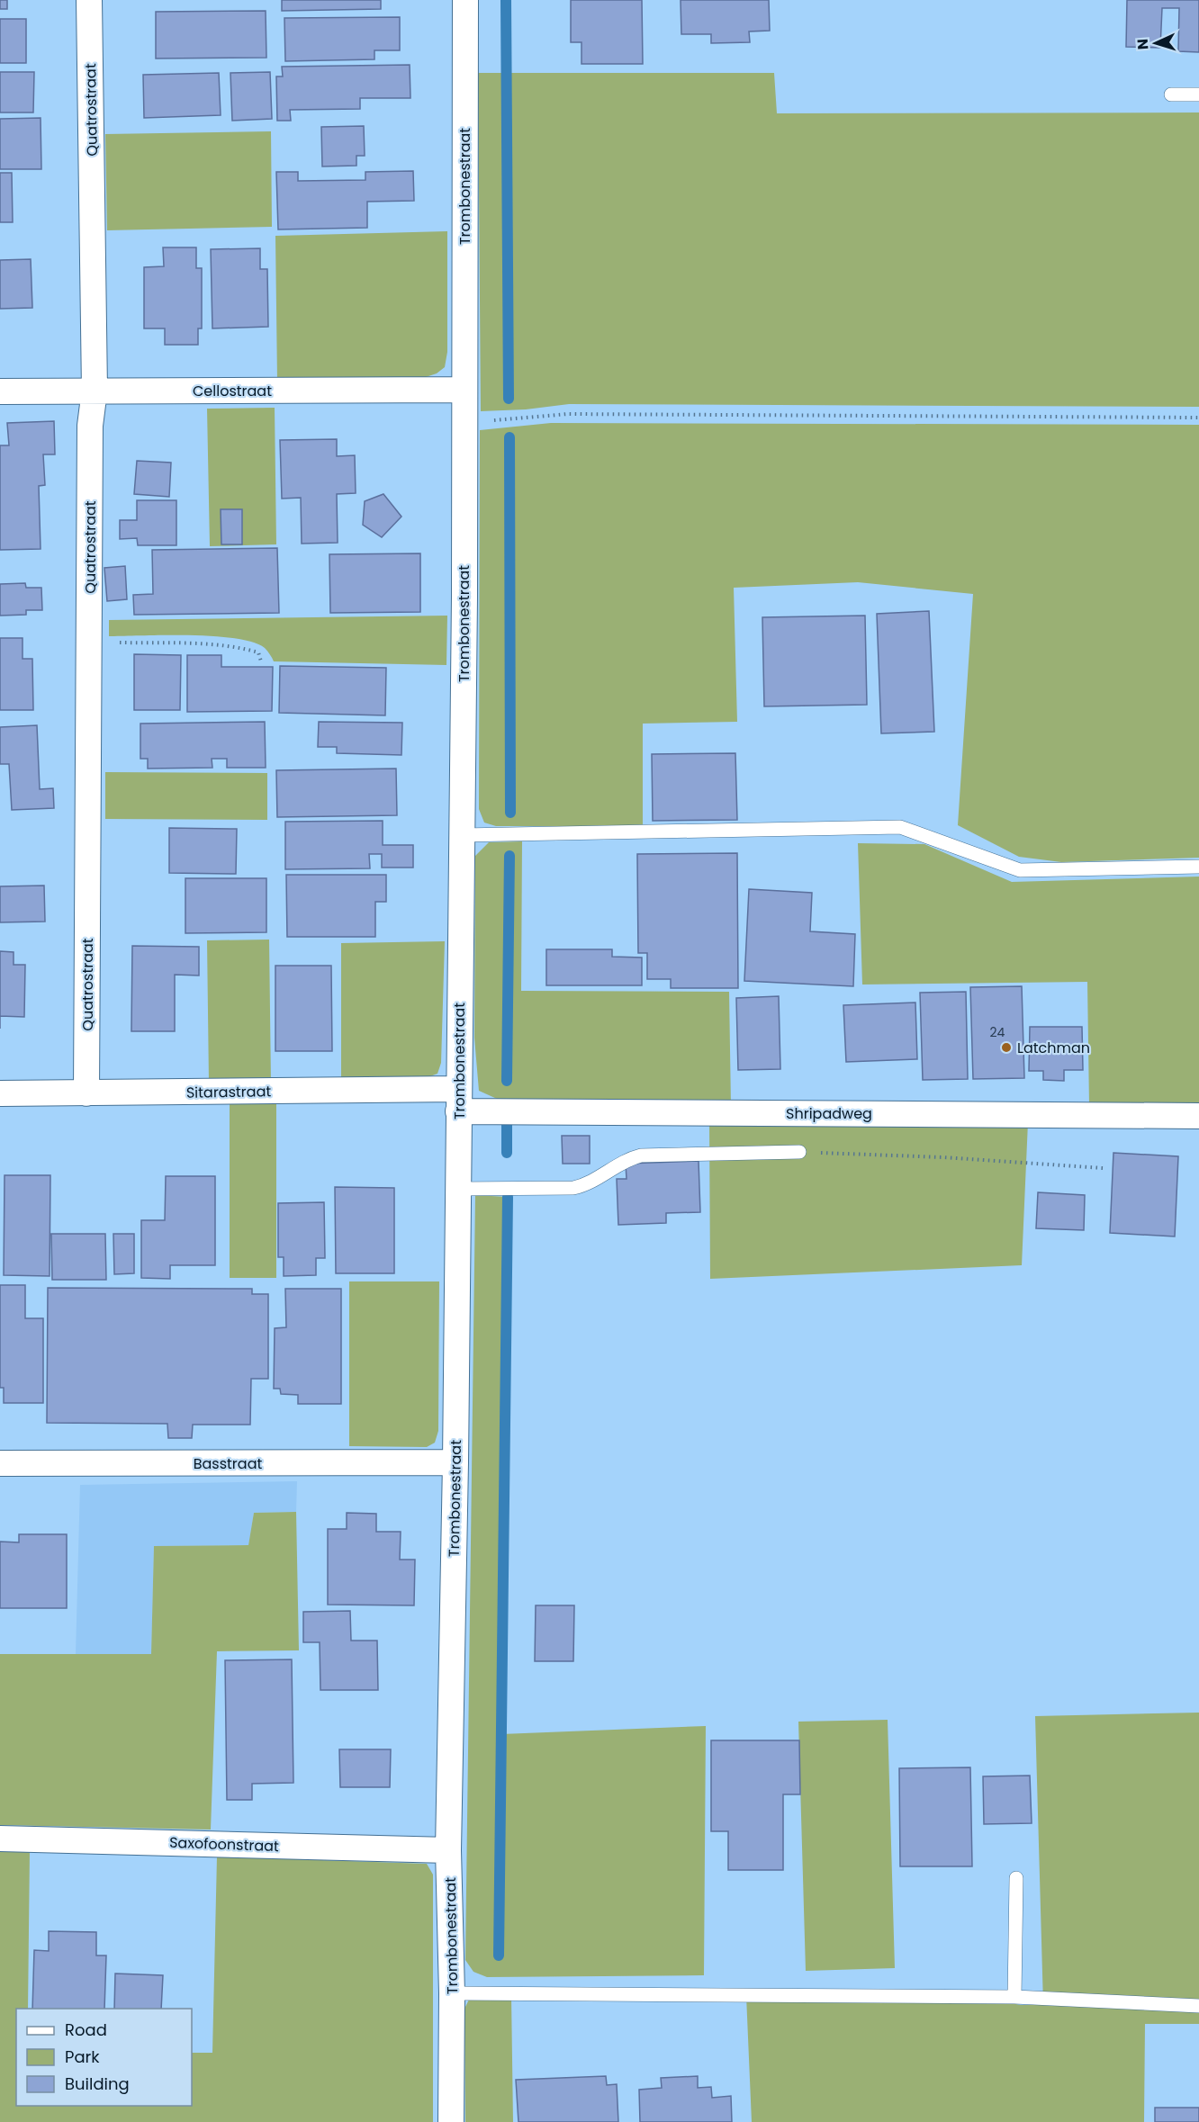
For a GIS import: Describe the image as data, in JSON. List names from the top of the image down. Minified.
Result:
{"streets":{"street":["Quatrostraat","Trombonestraat","Cellostraat","Sitarastraat","Shripadweg","Basstraat","Saxofoonstraat"]},"crossings":[["Quatrostraat","Cellostraat"],["Quatrostraat","Sitarastraat"],["Trombonestraat","Cellostraat"],["Trombonestraat","Sitarastraat"],["Trombonestraat","Shripadweg"],["Trombonestraat","Basstraat"],["Trombonestraat","Saxofoonstraat"],["Sitarastraat","Shripadweg"]],"places":["Latchman"],"house_numbers":["24"],"legend":["Road","Park","Building"],"north":"left"}
